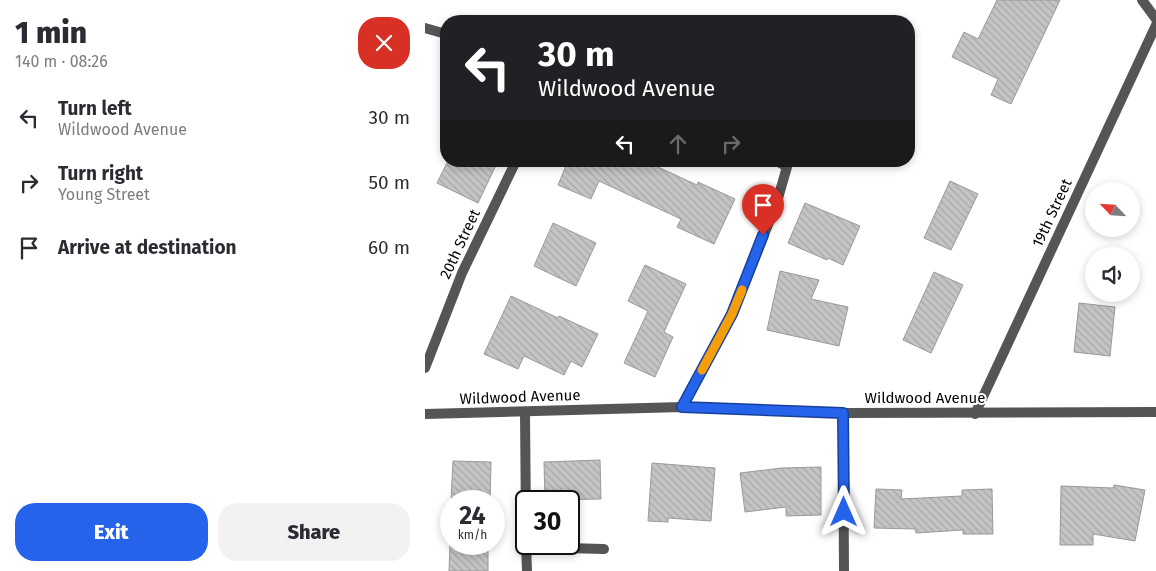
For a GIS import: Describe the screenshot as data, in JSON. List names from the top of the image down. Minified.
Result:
{"streets":{"street":["19th Street","20th Street","Wildwood Avenue"]},"crossings":[["19th Street","Wildwood Avenue"]],"north":"top left","page":{"heading":["1 min","140 m · 08:26"],"turn":["30 m","Wildwood Avenue"],"list":[{"name":"Turn left","note":"Wildwood Avenue","value":"30 m"},{"name":"Turn right","note":"Young Street","value":"50 m"},{"name":"Arrive at destination","value":"60 m"}],"speed":"24 km/h","limit":"30","buttons":["Exit","Share"]}}
